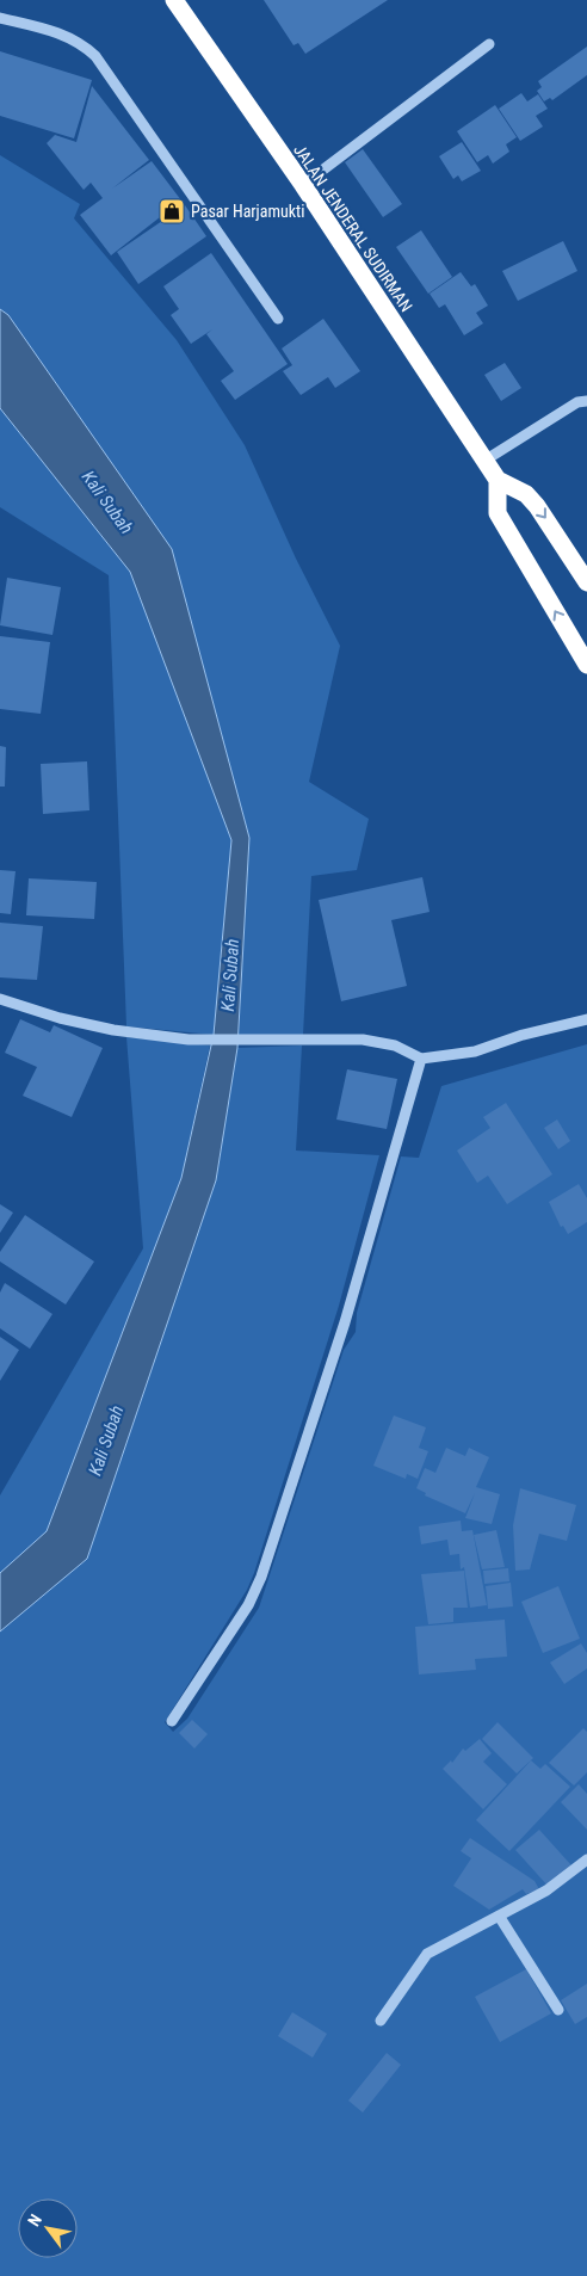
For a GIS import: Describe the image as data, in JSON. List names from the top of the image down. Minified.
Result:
{"streets":{"highway":["JALAN JENDERAL SUDIRMAN"]},"water":["Kali Subah"],"places":{"shop":["Pasar Harjamukti"]},"north":"top left"}
